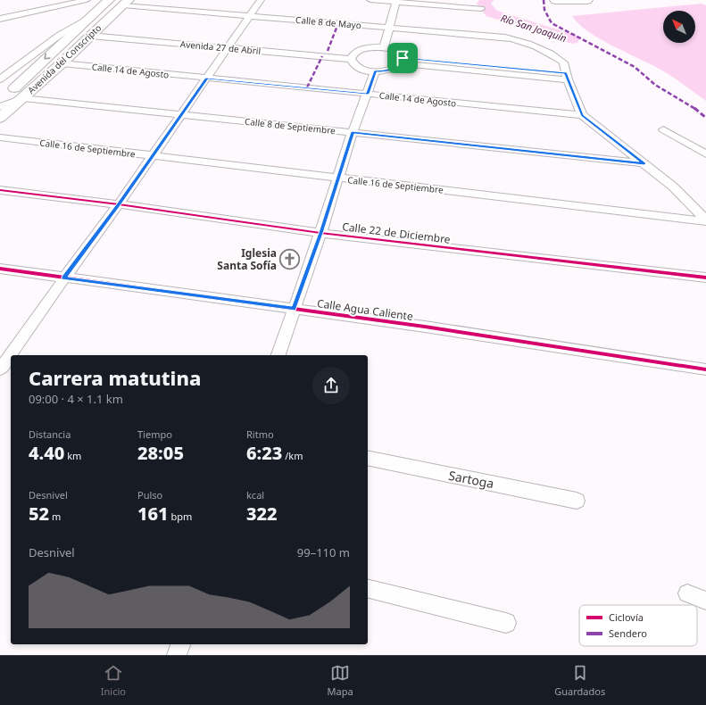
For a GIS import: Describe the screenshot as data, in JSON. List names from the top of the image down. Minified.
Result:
{"streets":{"main road":["Avenida del Conscripto"],"street":["Calle 8 de Mayo","Avenida 27 de Abril","Calle 14 de Agosto","Calle 8 de Septiembre","Calle 16 de Septiembre","Calle 22 de Diciembre","Calle Agua Caliente","Sartoga"]},"crossings":[["Calle 8 de Mayo","Avenida del Conscripto"],["Avenida 27 de Abril","Avenida del Conscripto"],["Avenida del Conscripto","Calle 14 de Agosto"],["Avenida del Conscripto","Calle 8 de Septiembre"]],"water":["Río San Joaquín"],"places":{"church":["Iglesia Santa Sofía"]},"legend":["Ciclovía","Sendero"],"north":"top left","page":{"heading":["Carrera matutina","09:00 · 4 × 1.1 km"],"stats":[["Distancia","4.40 km"],["Tiempo","28:05"],["Ritmo","6:23 /km"],["Desnivel","52 m"],["Pulso","161 bpm"],["kcal","322"]],"chart":["Desnivel","99–110 m"],"tabs":["Inicio","Mapa","Guardados"]}}
